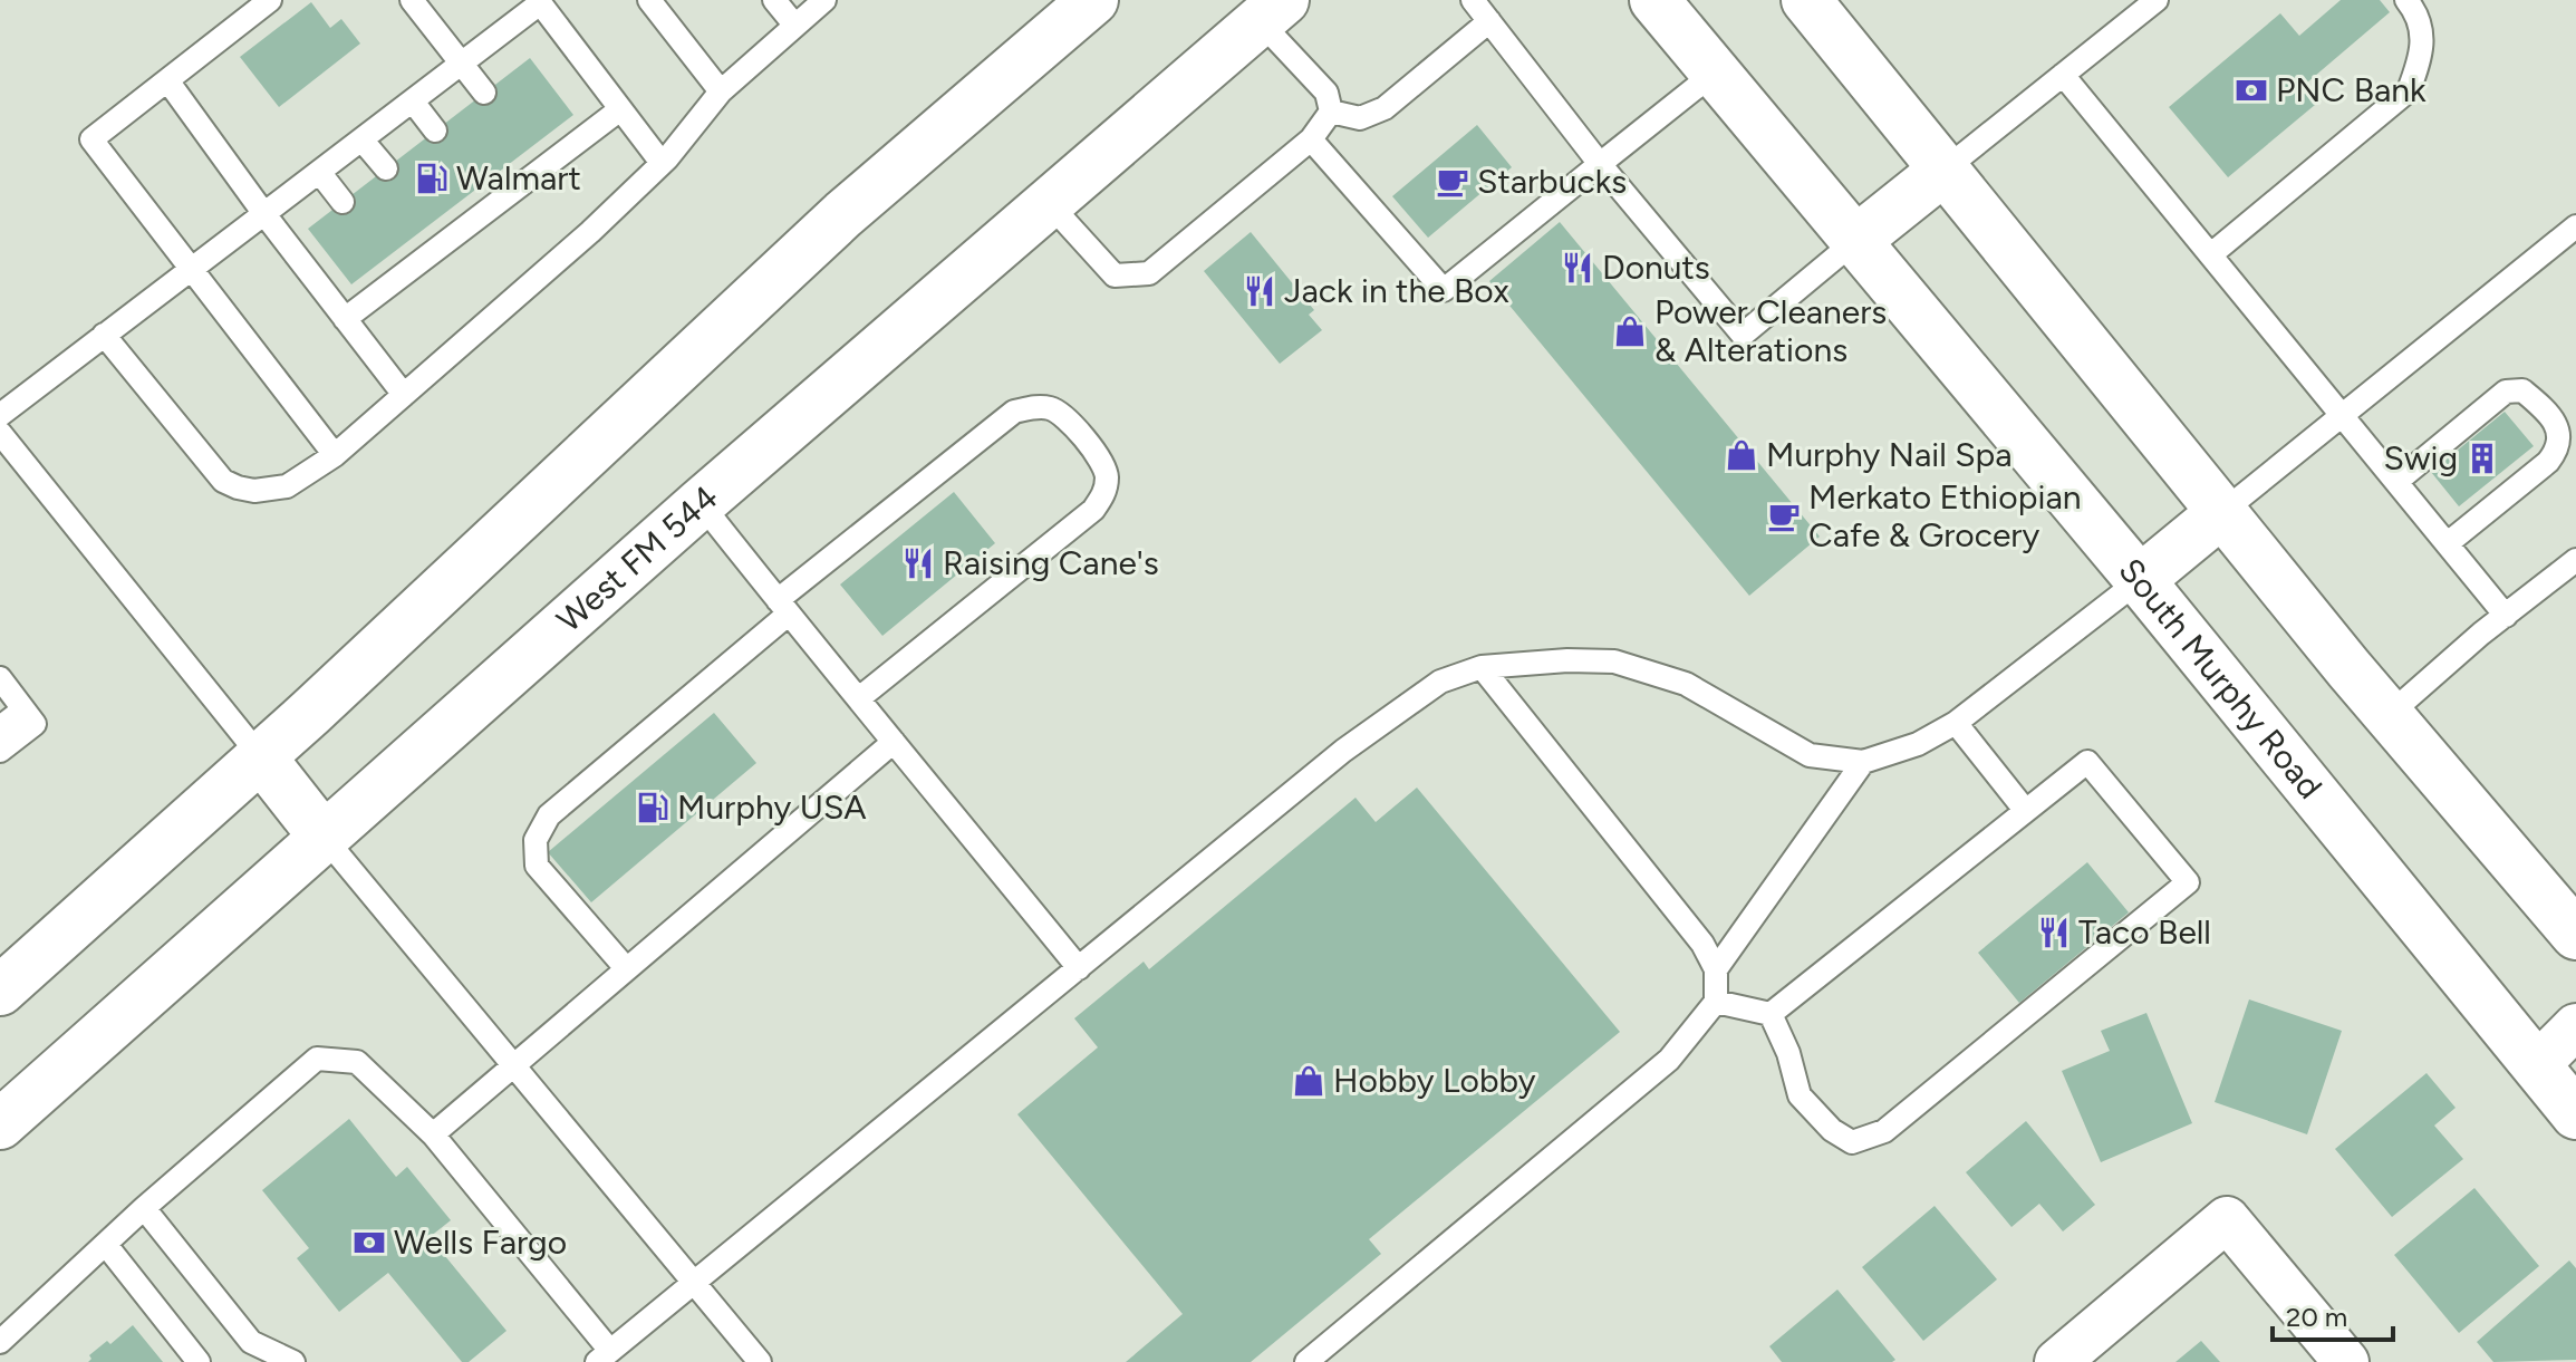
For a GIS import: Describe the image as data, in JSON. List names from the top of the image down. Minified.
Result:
{"streets":{"main road":["West FM 544","South Murphy Road"]},"places":{"bank":["PNC Bank","Wells Fargo"],"fuel station":["Walmart","Murphy USA"],"cafe":["Starbucks","Merkato Ethiopian Cafe & Grocery"],"restaurant":["Donuts","Jack in the Box","Raising Cane's","Taco Bell"],"shop":["Power Cleaners & Alterations","Murphy Nail Spa","Hobby Lobby"],"building":["Swig"]},"scale_bar":"20 m"}
